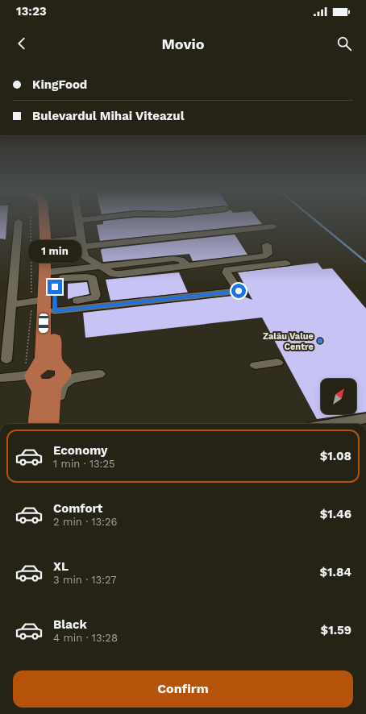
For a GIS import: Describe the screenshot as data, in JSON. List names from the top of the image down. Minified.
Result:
{"places":["Zalău Value Centre"],"north":"top right","page":{"status":"13:23","header":"Movio","banner":["KingFood","Bulevardul Mihai Viteazul"],"bubble":"1 min","list":[{"name":"Economy","note":"1 min · 13:25","value":"$1.08"},{"name":"Comfort","note":"2 min · 13:26","value":"$1.46"},{"name":"XL","note":"3 min · 13:27","value":"$1.84"},{"name":"Black","note":"4 min · 13:28","value":"$1.59"}],"buttons":"Confirm"}}
